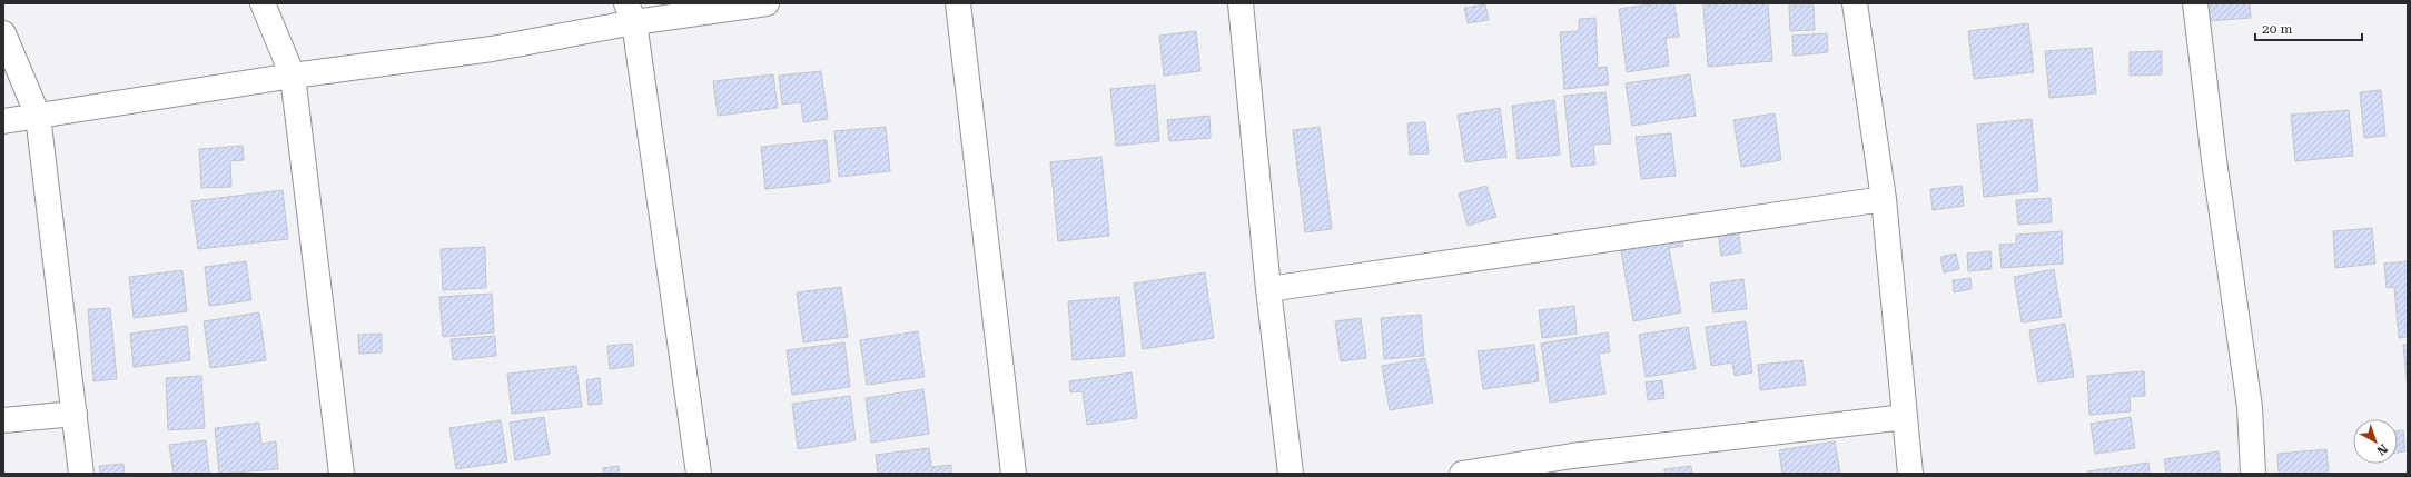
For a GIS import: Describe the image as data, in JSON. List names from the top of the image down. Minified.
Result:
{"scale_bar":"20 m","north":"bottom right"}
